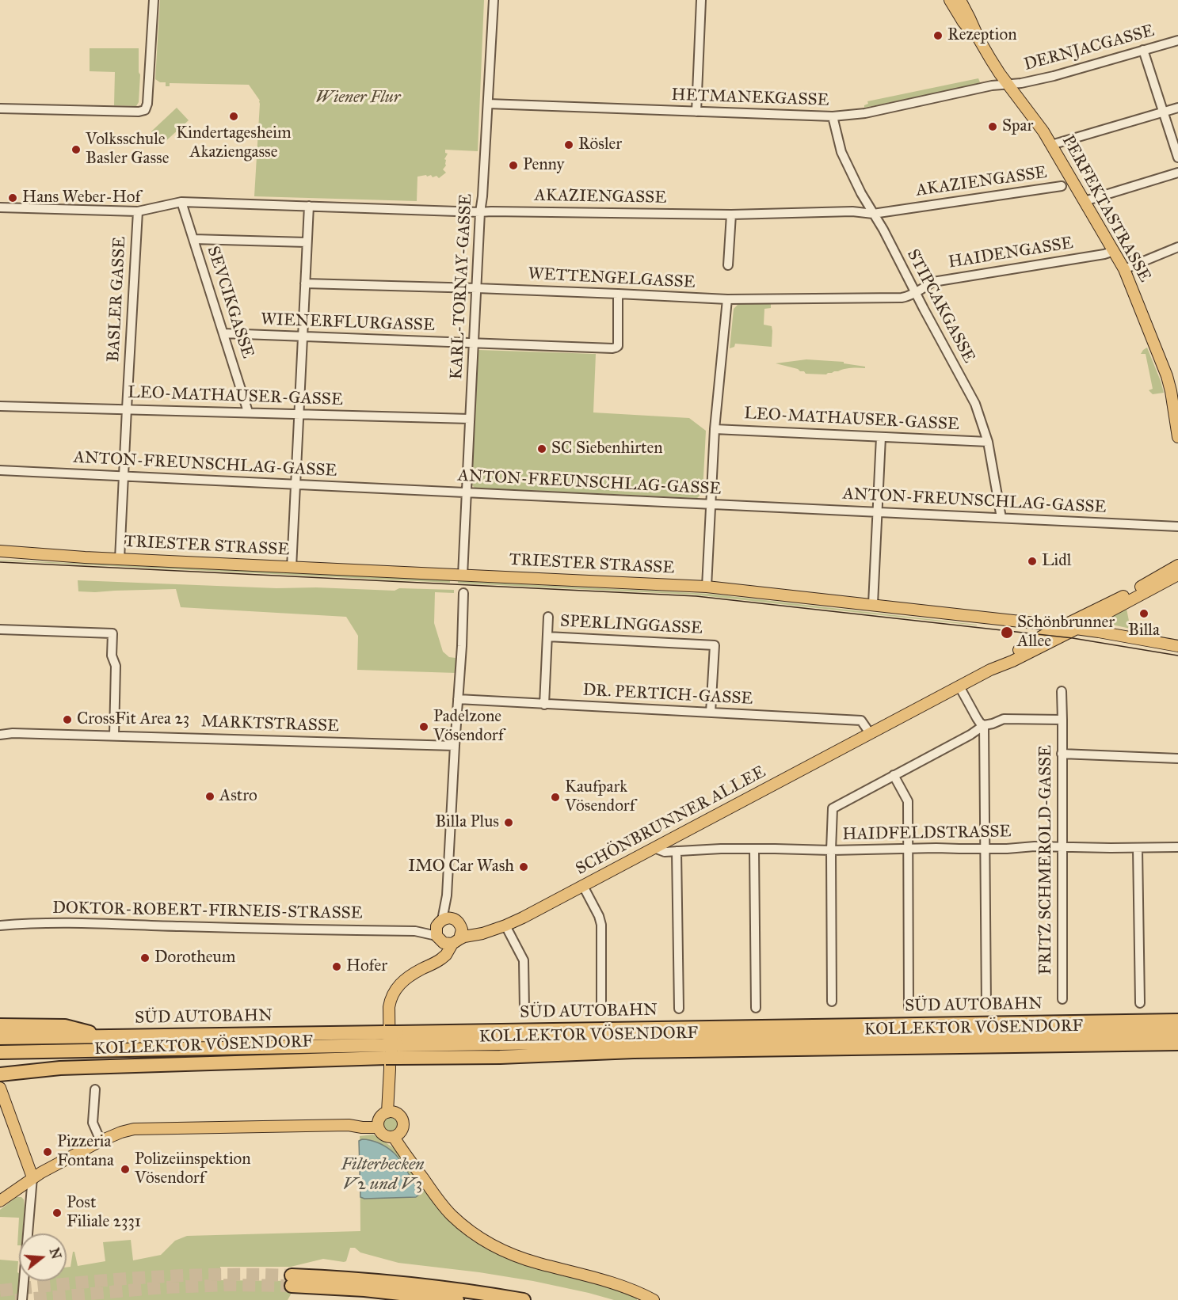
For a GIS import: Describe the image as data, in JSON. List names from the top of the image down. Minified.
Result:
{"streets":{"highway":["SÜD AUTOBAHN","KOLLEKTOR VÖSENDORF"],"main road":["PERFEKTASTRASSE","TRIESTER STRASSE","SCHÖNBRUNNER ALLEE"],"street":["DERNJACGASSE","HETMANEKGASSE","AKAZIENGASSE","HAIDENGASSE","WETTENGELGASSE","KARL-TORNAY-GASSE","BASLER GASSE","SEVCIKGASSE","STIPCAKGASSE","WIENERFLURGASSE","LEO-MATHAUSER-GASSE","ANTON-FREUNSCHLAG-GASSE","SPERLINGGASSE","DR. PERTICH-GASSE","MARKTSTRASSE","HAIDFELDSTRASSE","FRITZ SCHMEROLD-GASSE","DOKTOR-ROBERT-FIRNEIS-STRASSE"]},"crossings":[["DERNJACGASSE","HETMANEKGASSE"],["DERNJACGASSE","PERFEKTASTRASSE"],["HETMANEKGASSE","PERFEKTASTRASSE"],["HETMANEKGASSE","KARL-TORNAY-GASSE"],["HETMANEKGASSE","STIPCAKGASSE"],["AKAZIENGASSE","KARL-TORNAY-GASSE"],["AKAZIENGASSE","BASLER GASSE"],["AKAZIENGASSE","SEVCIKGASSE"],["AKAZIENGASSE","STIPCAKGASSE"],["PERFEKTASTRASSE","HAIDENGASSE"],["HAIDENGASSE","WETTENGELGASSE"],["HAIDENGASSE","STIPCAKGASSE"],["WETTENGELGASSE","KARL-TORNAY-GASSE"],["WETTENGELGASSE","STIPCAKGASSE"],["WETTENGELGASSE","WIENERFLURGASSE"],["KARL-TORNAY-GASSE","WIENERFLURGASSE"],["KARL-TORNAY-GASSE","LEO-MATHAUSER-GASSE"],["KARL-TORNAY-GASSE","ANTON-FREUNSCHLAG-GASSE"],["KARL-TORNAY-GASSE","TRIESTER STRASSE"],["BASLER GASSE","LEO-MATHAUSER-GASSE"],["BASLER GASSE","ANTON-FREUNSCHLAG-GASSE"],["BASLER GASSE","TRIESTER STRASSE"],["SEVCIKGASSE","WIENERFLURGASSE"],["SEVCIKGASSE","LEO-MATHAUSER-GASSE"],["STIPCAKGASSE","LEO-MATHAUSER-GASSE"],["STIPCAKGASSE","ANTON-FREUNSCHLAG-GASSE"],["SPERLINGGASSE","DR. PERTICH-GASSE"],["DR. PERTICH-GASSE","SCHÖNBRUNNER ALLEE"],["SCHÖNBRUNNER ALLEE","HAIDFELDSTRASSE"],["SCHÖNBRUNNER ALLEE","DOKTOR-ROBERT-FIRNEIS-STRASSE"],["HAIDFELDSTRASSE","FRITZ SCHMEROLD-GASSE"],["SÜD AUTOBAHN","KOLLEKTOR VÖSENDORF"]],"water":["Filterbecken V2 und V3"],"parks":["Wiener Flur"],"places":["Rezeption","Kindertagesheim Akaziengasse","Spar","Rösler","Volksschule Basler Gasse","Penny","Hans Weber-Hof","SC Siebenhirten","Lidl","Billa","Schönbrunner Allee","CrossFit Area 23","Padelzone Vösendorf","Astro","Kaufpark Vösendorf","Billa Plus","IMO Car Wash","Dorotheum","Hofer","Pizzeria Fontana","Polizeiinspektion Vösendorf","Post Filiale 2331"],"north":"right"}
